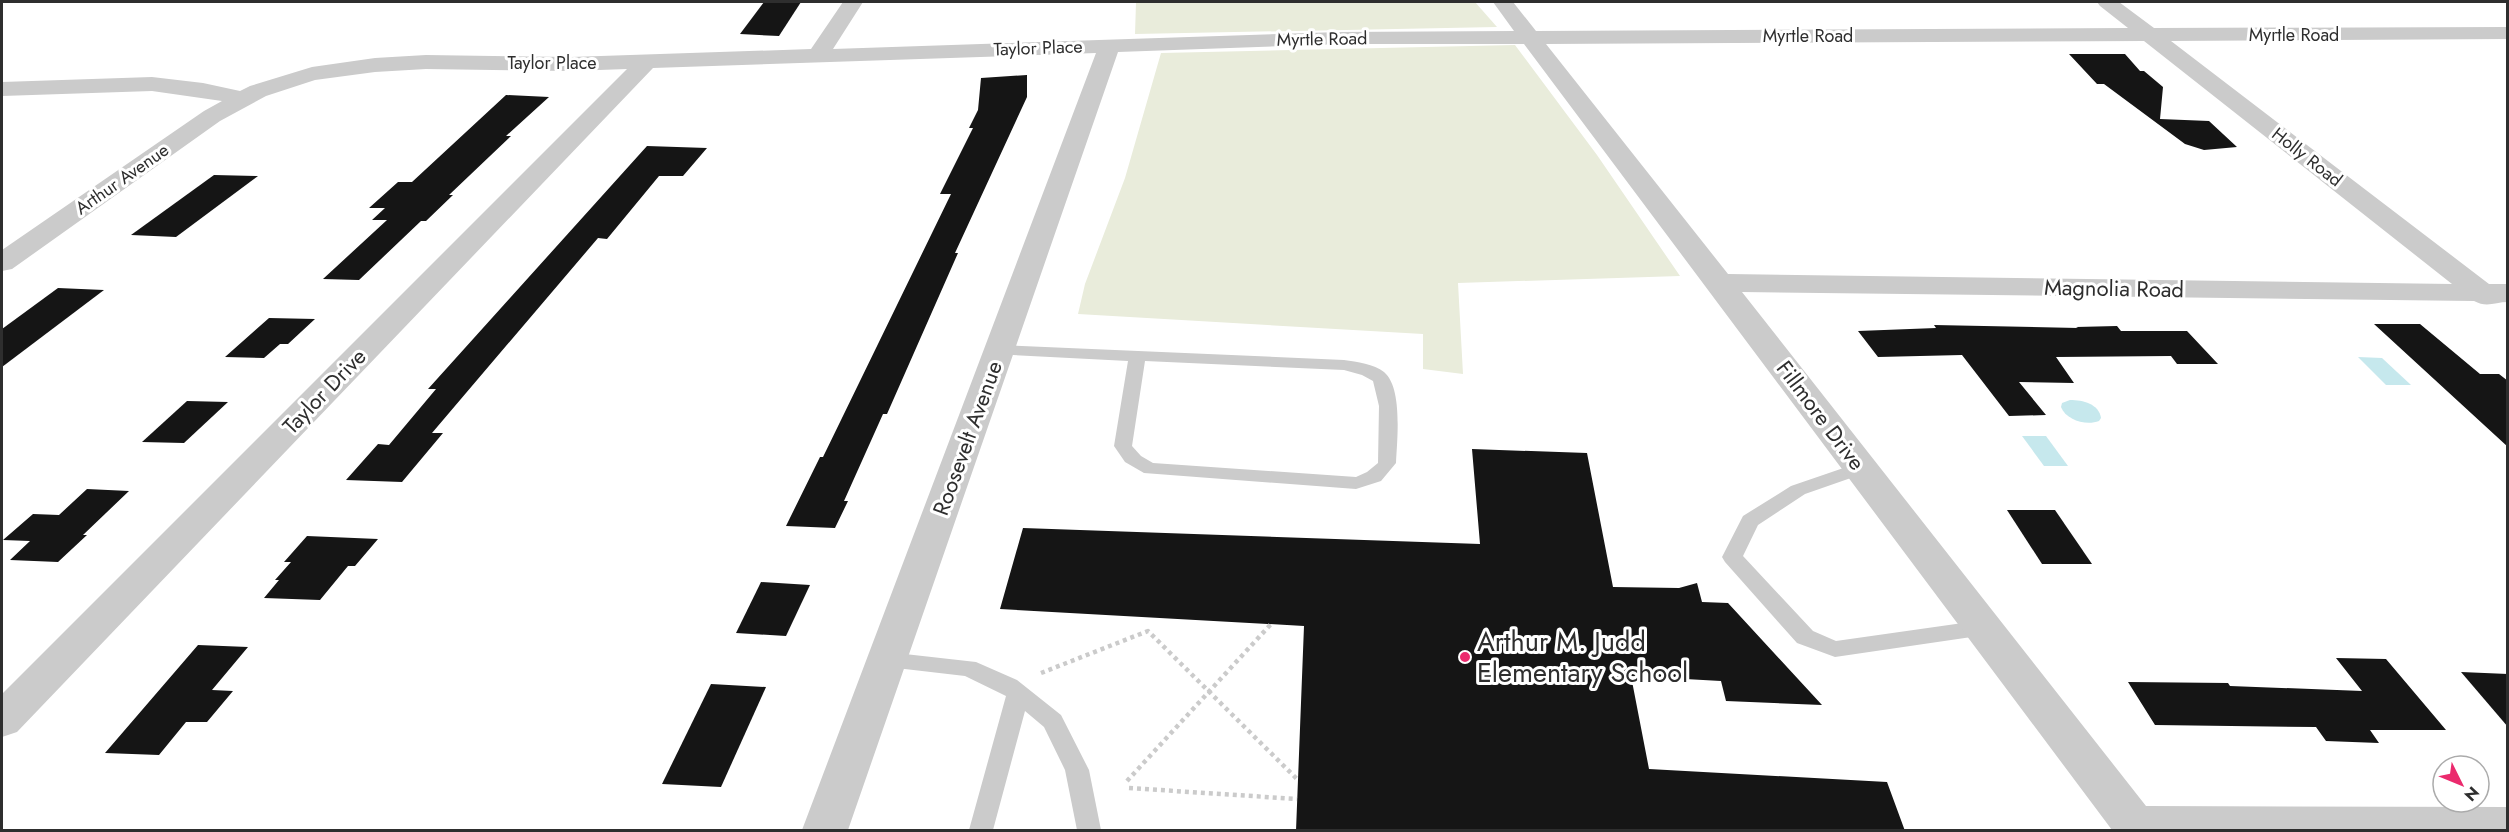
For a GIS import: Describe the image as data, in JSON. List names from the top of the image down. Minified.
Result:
{"streets":{"street":["Myrtle Road","Taylor Place","Holly Road","Arthur Avenue","Magnolia Road","Taylor Drive","Fillmore Drive","Roosevelt Avenue"]},"crossings":[["Myrtle Road","Taylor Place"],["Myrtle Road","Holly Road"],["Myrtle Road","Fillmore Drive"],["Myrtle Road","Roosevelt Avenue"],["Taylor Place","Arthur Avenue"],["Taylor Place","Taylor Drive"],["Taylor Place","Roosevelt Avenue"],["Holly Road","Magnolia Road"],["Magnolia Road","Fillmore Drive"]],"places":["Arthur M. Judd Elementary School"],"north":"bottom right"}
